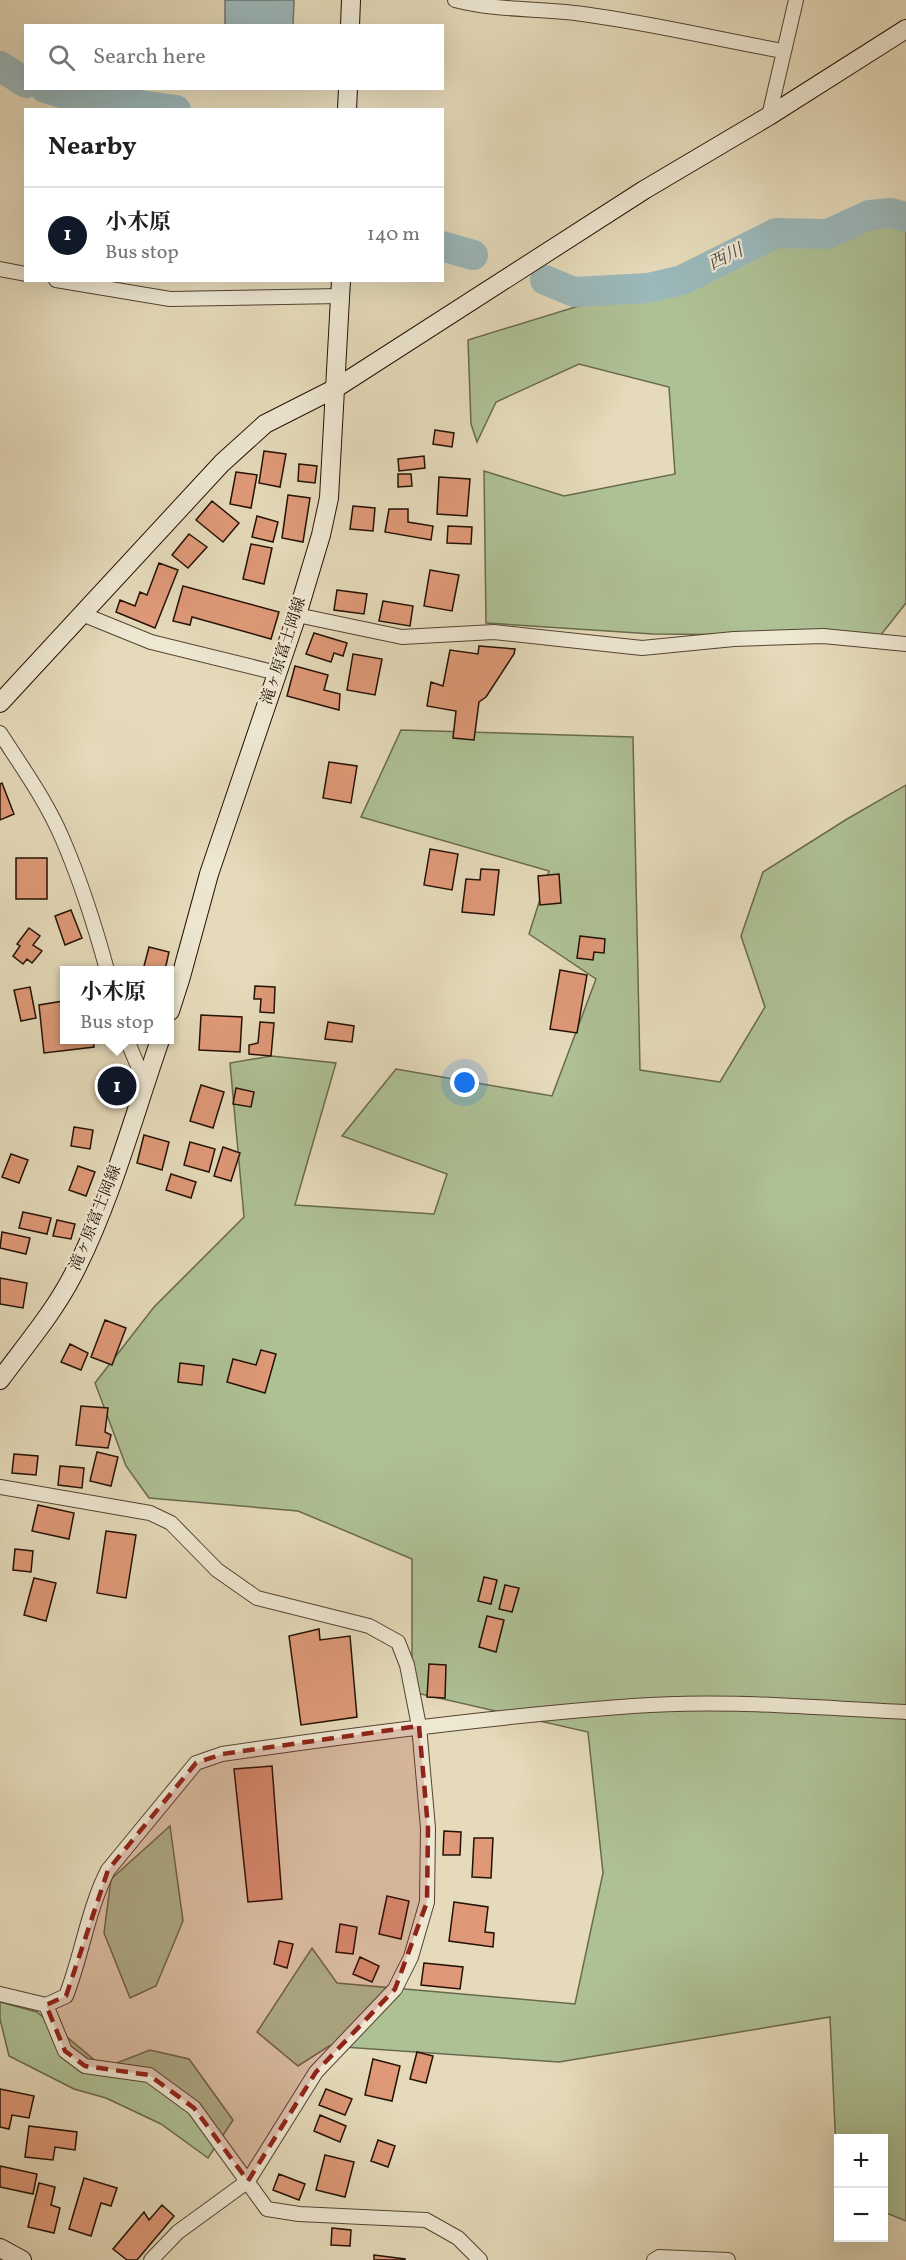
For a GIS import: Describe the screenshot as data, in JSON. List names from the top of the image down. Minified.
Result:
{"streets":{"main road":["滝ヶ原富士岡線"]},"water":["西川"],"page":{"search":"Search here","heading":"Nearby","list":[{"mark":"1","name":"小木原","note":"Bus stop","value":"140 m"}],"popup":["小木原","Bus stop"],"pins":"1","map_buttons":["+","−"]}}
